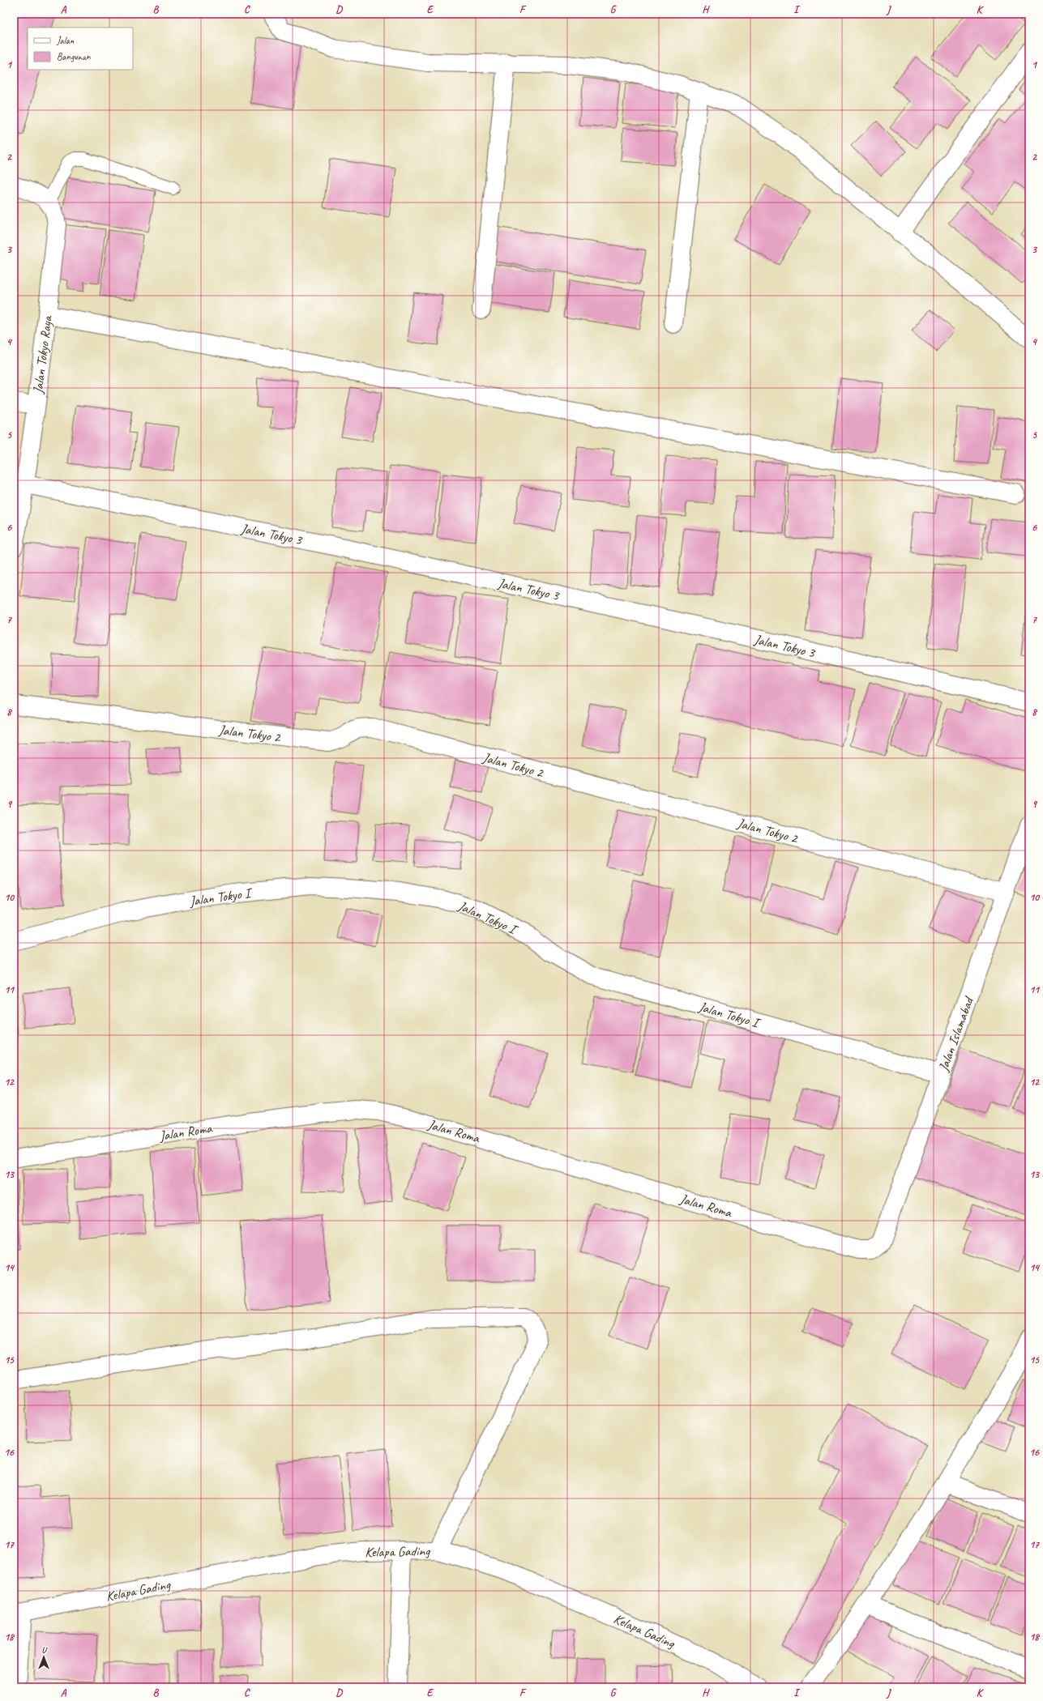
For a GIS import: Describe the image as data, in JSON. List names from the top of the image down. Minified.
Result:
{"streets":{"street":["Jalan Tokyo Raya","Jalan Tokyo 3","Jalan Tokyo 2","Jalan Tokyo I","Jalan Islamabad","Jalan Roma","Kelapa Gading"]},"crossings":[["Jalan Tokyo Raya","Jalan Tokyo 3"],["Jalan Tokyo 2","Jalan Islamabad"],["Jalan Tokyo I","Jalan Islamabad"],["Jalan Islamabad","Jalan Roma"]],"legend":["Jalan","Bangunan"],"north":"top","grid":{"columns":["A","B","C","D","E","F","G","H","I","J","K"],"rows":["1","2","3","4","5","6","7","8","9","10","11","12","13","14","15","16","17","18"]}}
